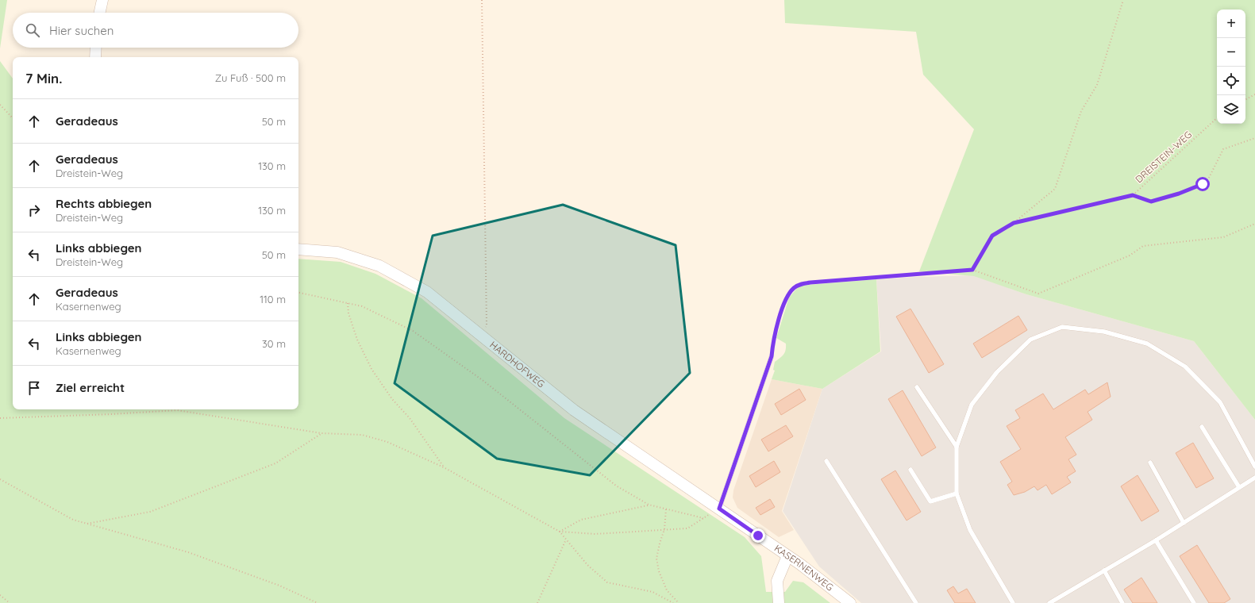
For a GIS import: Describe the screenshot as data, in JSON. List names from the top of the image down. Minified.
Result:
{"streets":{"street":["HARDHOFWEG","KASERNENWEG"],"path":["DREISTEIN-WEG"]},"crossings":[["HARDHOFWEG","KASERNENWEG"]],"page":{"map_buttons":["+","−"],"search":"Hier suchen","heading":["7 Min.","Zu Fuß · 500 m"],"list":[["Geradeaus","50 m"],["Geradeaus","Dreistein-Weg","130 m"],["Rechts abbiegen","Dreistein-Weg","130 m"],["Links abbiegen","Dreistein-Weg","50 m"],["Geradeaus","Kasernenweg","110 m"],["Links abbiegen","Kasernenweg","30 m"],"Ziel erreicht"]}}
